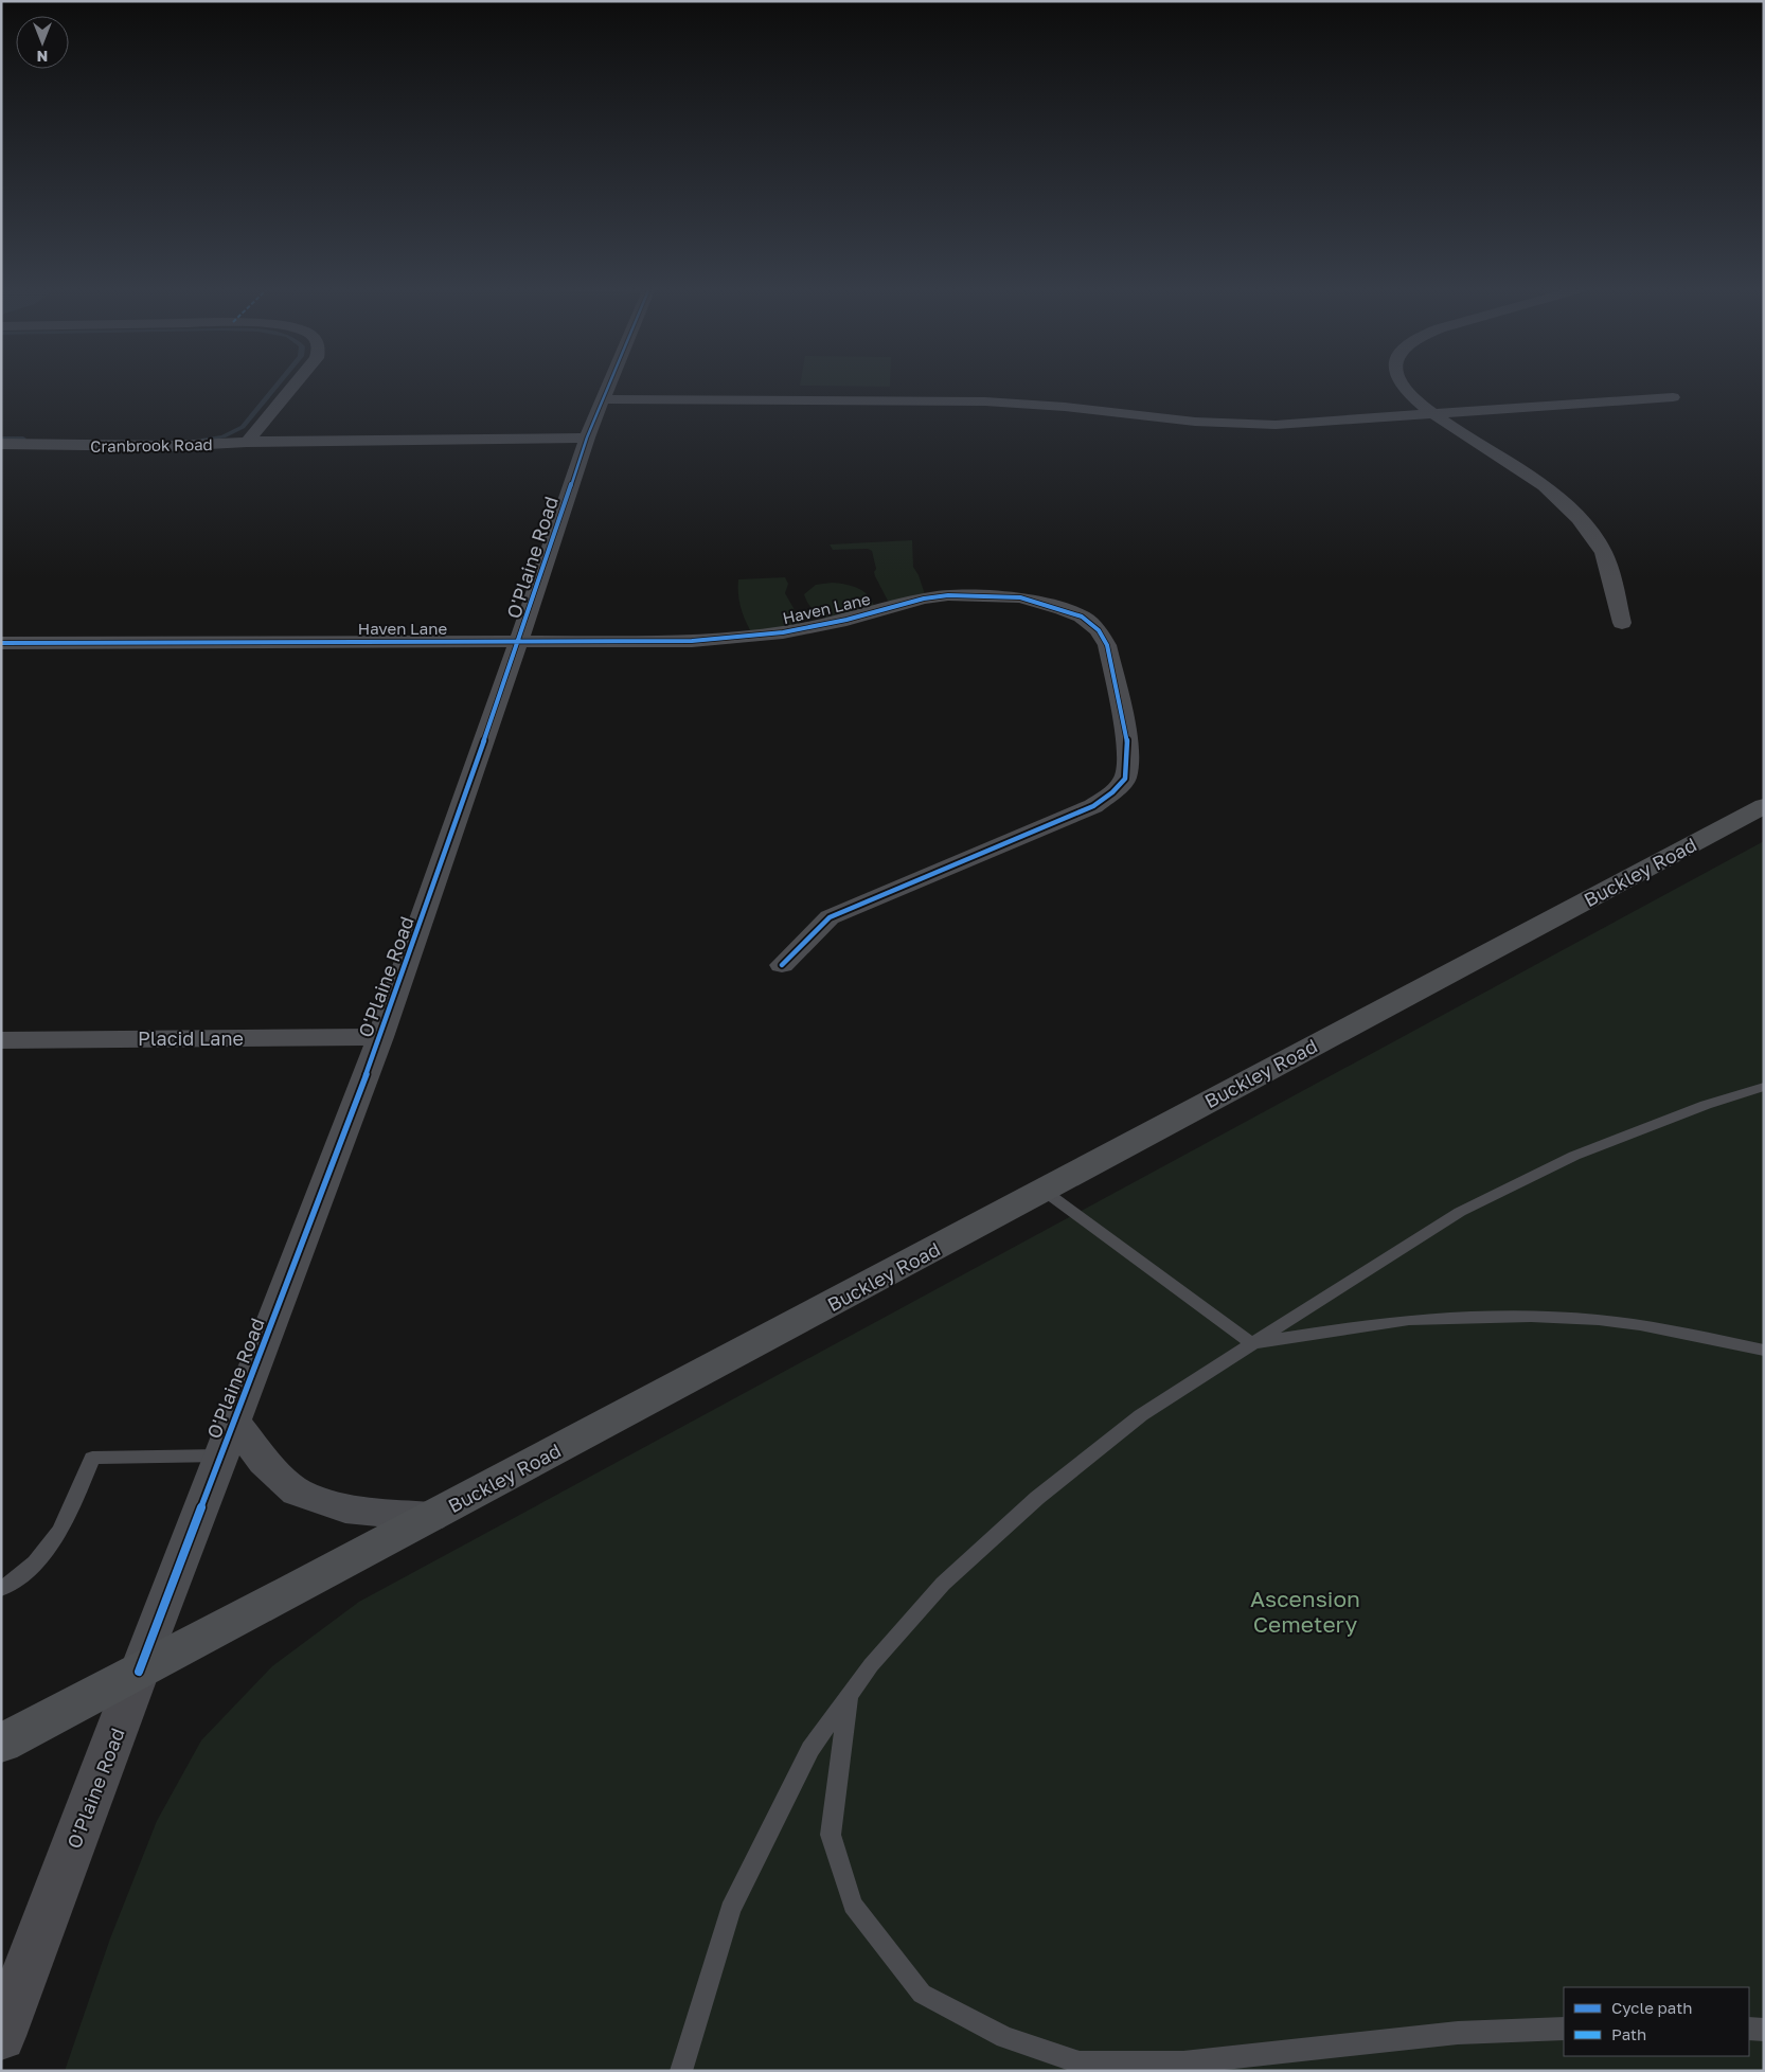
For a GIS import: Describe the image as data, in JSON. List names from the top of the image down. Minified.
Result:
{"streets":{"main road":["O'Plaine Road","Buckley Road"],"street":["Cranbrook Road","Haven Lane","Placid Lane"]},"crossings":[["Cranbrook Road","O'Plaine Road"],["O'Plaine Road","Haven Lane"],["O'Plaine Road","Buckley Road"],["O'Plaine Road","Placid Lane"]],"parks":["Ascension Cemetery"],"legend":["Cycle path","Path"],"north":"bottom"}
